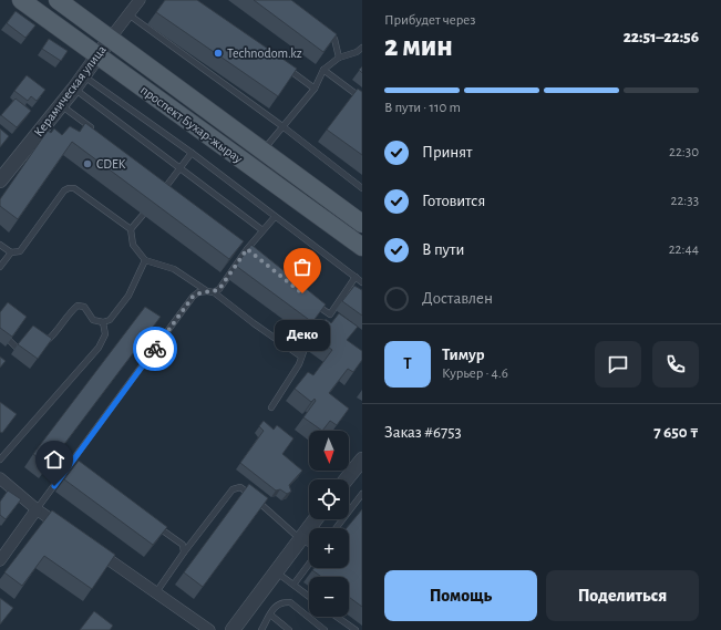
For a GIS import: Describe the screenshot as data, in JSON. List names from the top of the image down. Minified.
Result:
{"streets":{"main road":["проспект Бухар-жырау"],"street":["Керамическая улица"]},"crossings":[["Керамическая улица","проспект Бухар-жырау"]],"places":["Technodom.kz","CDEK","Деко"],"north":"bottom","page":{"heading":["2 мин","Прибудет через","22:51–22:56"],"panel":["Тимур","Курьер · 4.6","Заказ #6753","7 650 ₸"],"bar":"В пути · 110 m","list":[["Принят","22:30"],["Готовится","22:33"],["В пути","22:44"],"Доставлен"],"bubble":"Деко","round":"Т","map_buttons":["+","−"],"buttons":["Помощь","Поделиться"]}}
